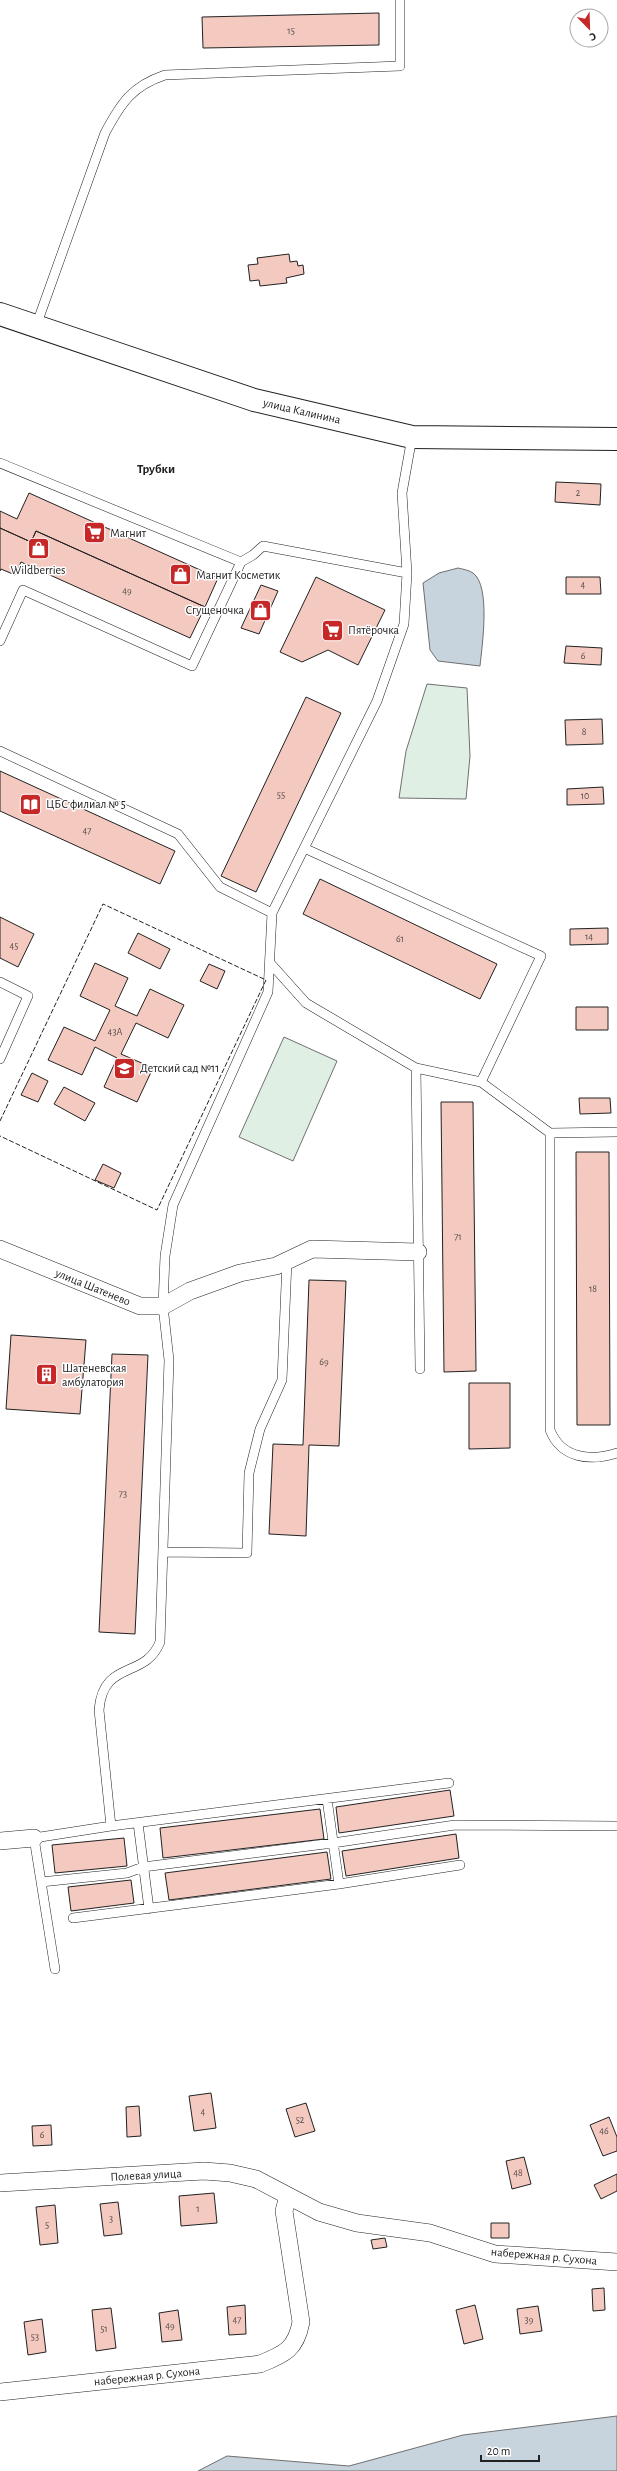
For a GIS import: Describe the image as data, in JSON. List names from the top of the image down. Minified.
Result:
{"streets":{"main road":["улица Калинина"],"street":["улица Шатенево","Полевая улица","набережная р. Сухона"]},"crossings":[["Полевая улица","набережная р. Сухона"]],"districts":["Трубки"],"places":{"supermarket":["Магнит","Пятёрочка"],"shop":["Wildberries","Магнит Косметик","Сгущеночка"],"library":["ЦБС филиал № 5"],"school or university":["Детский сад №11"],"building":["Шатеневская амбулатория"]},"house_numbers":["15","2","4","49","6","8","55","10","47","14","61","45","43А","71","18","69","73","4","52","46","6","48","1","3","5","47","39","49","51","53"],"scale_bar":"20 m","north":"bottom right"}
